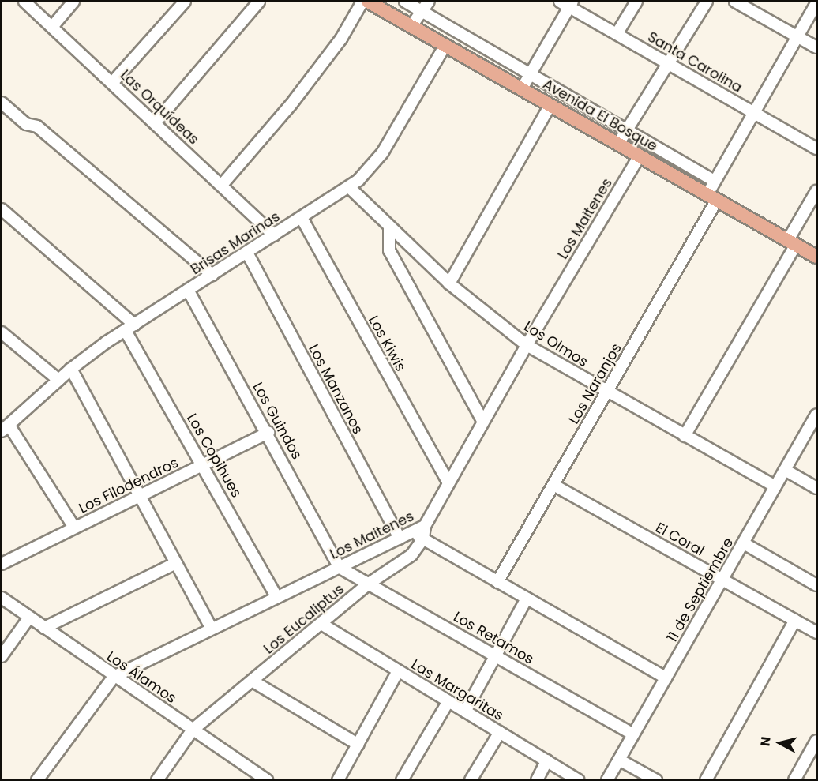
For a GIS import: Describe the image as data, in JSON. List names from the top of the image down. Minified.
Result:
{"streets":{"main road":["Avenida El Bosque"],"street":["Santa Carolina","Las Orquídeas","Los Maitenes","Brisas Marinas","Los Kiwis","Los Olmos","Los Naranjos","Los Manzanos","Los Guindos","Los Copihues","Los Filodendros","El Coral","11 de Septiembre","Los Eucaliptus","Los Retamos","Los Álamos","Las Margaritas"]},"crossings":[["Santa Carolina","Los Naranjos"],["Las Orquídeas","Brisas Marinas"],["Avenida El Bosque","Los Maitenes"],["Avenida El Bosque","Brisas Marinas"],["Avenida El Bosque","Los Naranjos"],["Los Maitenes","Los Kiwis"],["Los Maitenes","Los Olmos"],["Los Maitenes","Los Manzanos"],["Los Maitenes","Los Guindos"],["Los Maitenes","Los Copihues"],["Los Maitenes","Los Retamos"],["Los Maitenes","Los Álamos"],["Brisas Marinas","Los Kiwis"],["Brisas Marinas","Los Olmos"],["Brisas Marinas","Los Manzanos"],["Brisas Marinas","Los Guindos"],["Brisas Marinas","Los Copihues"],["Los Olmos","Los Naranjos"],["Los Olmos","11 de Septiembre"],["Los Naranjos","El Coral"],["Los Guindos","Los Filodendros"],["Los Guindos","Los Retamos"],["Los Copihues","Los Filodendros"],["El Coral","11 de Septiembre"],["11 de Septiembre","Los Retamos"],["Los Eucaliptus","Los Retamos"],["Los Eucaliptus","Los Álamos"],["Los Eucaliptus","Las Margaritas"]],"north":"left"}
